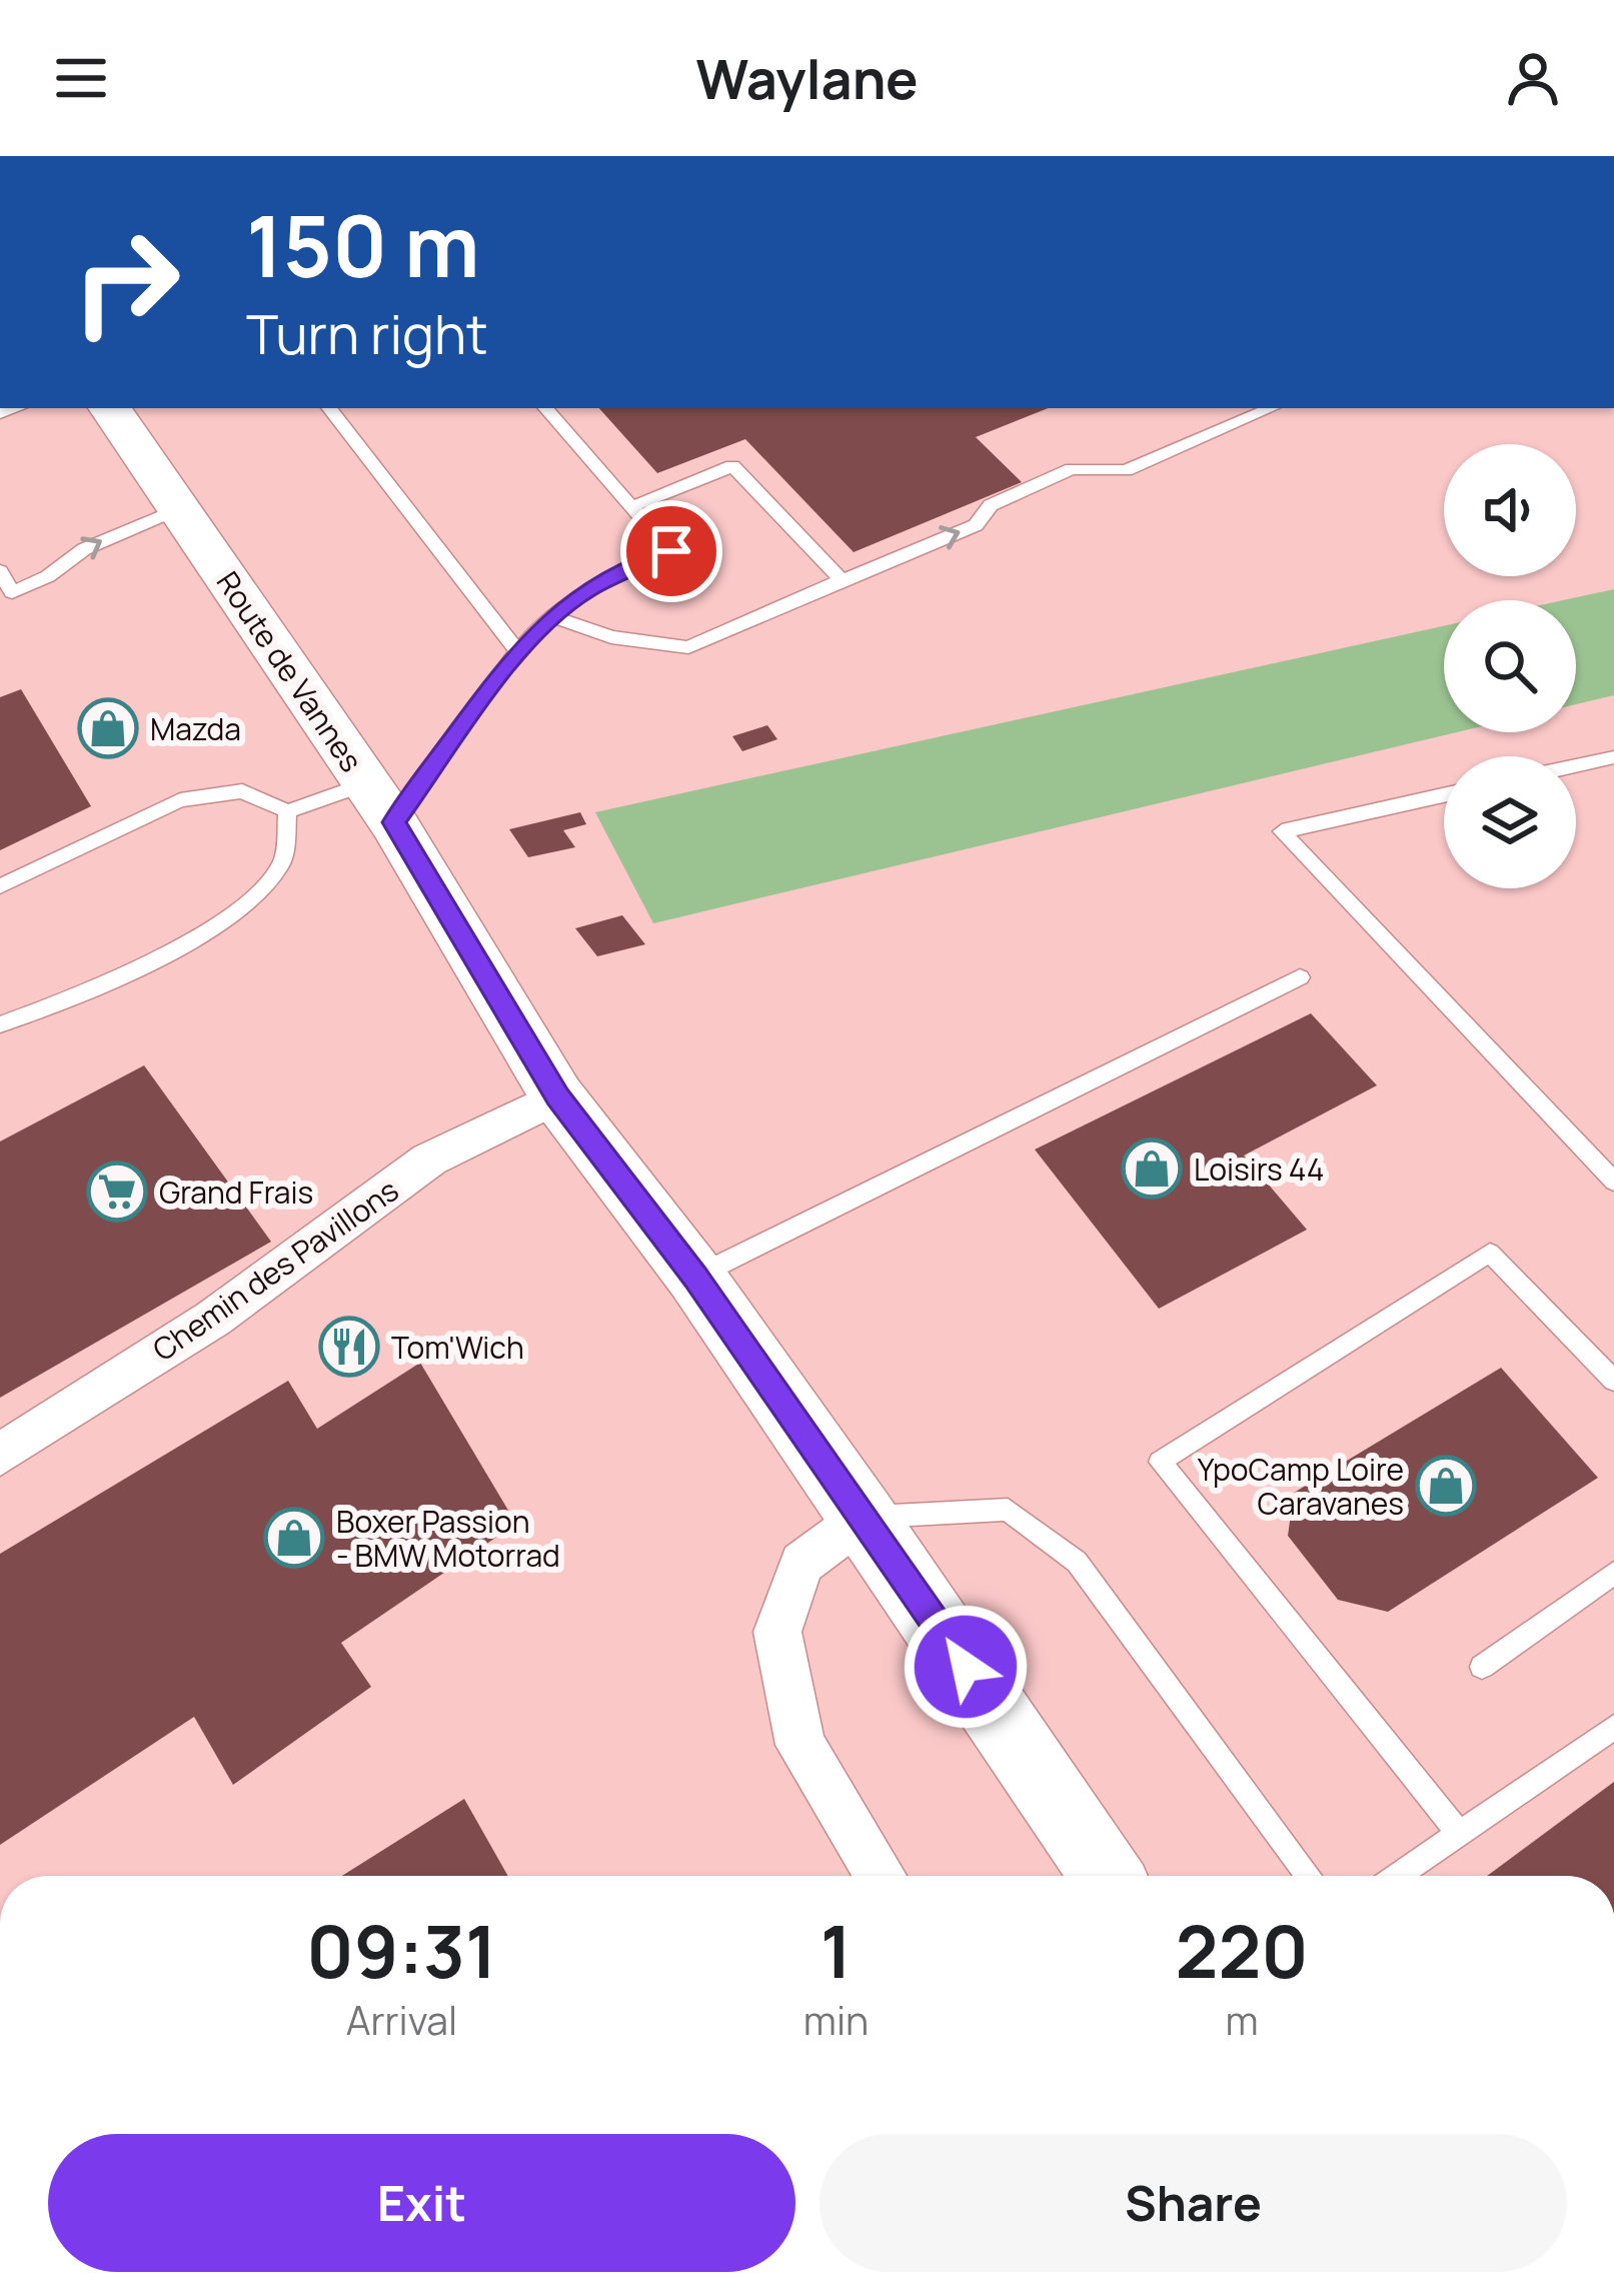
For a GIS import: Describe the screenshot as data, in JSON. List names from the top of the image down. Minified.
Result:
{"streets":{"main road":["Route de Vannes"],"street":["Chemin des Pavillons"]},"crossings":[["Route de Vannes","Chemin des Pavillons"]],"places":{"shop":["Mazda","Loisirs 44","YpoCamp Loire Caravanes","Boxer Passion - BMW Motorrad"],"supermarket":["Grand Frais"],"restaurant":["Tom'Wich"]},"page":{"header":"Waylane","turn":["150 m","Turn right"],"eta":["09:31","Arrival","1","min","220","m"],"buttons":["Exit","Share"]}}
